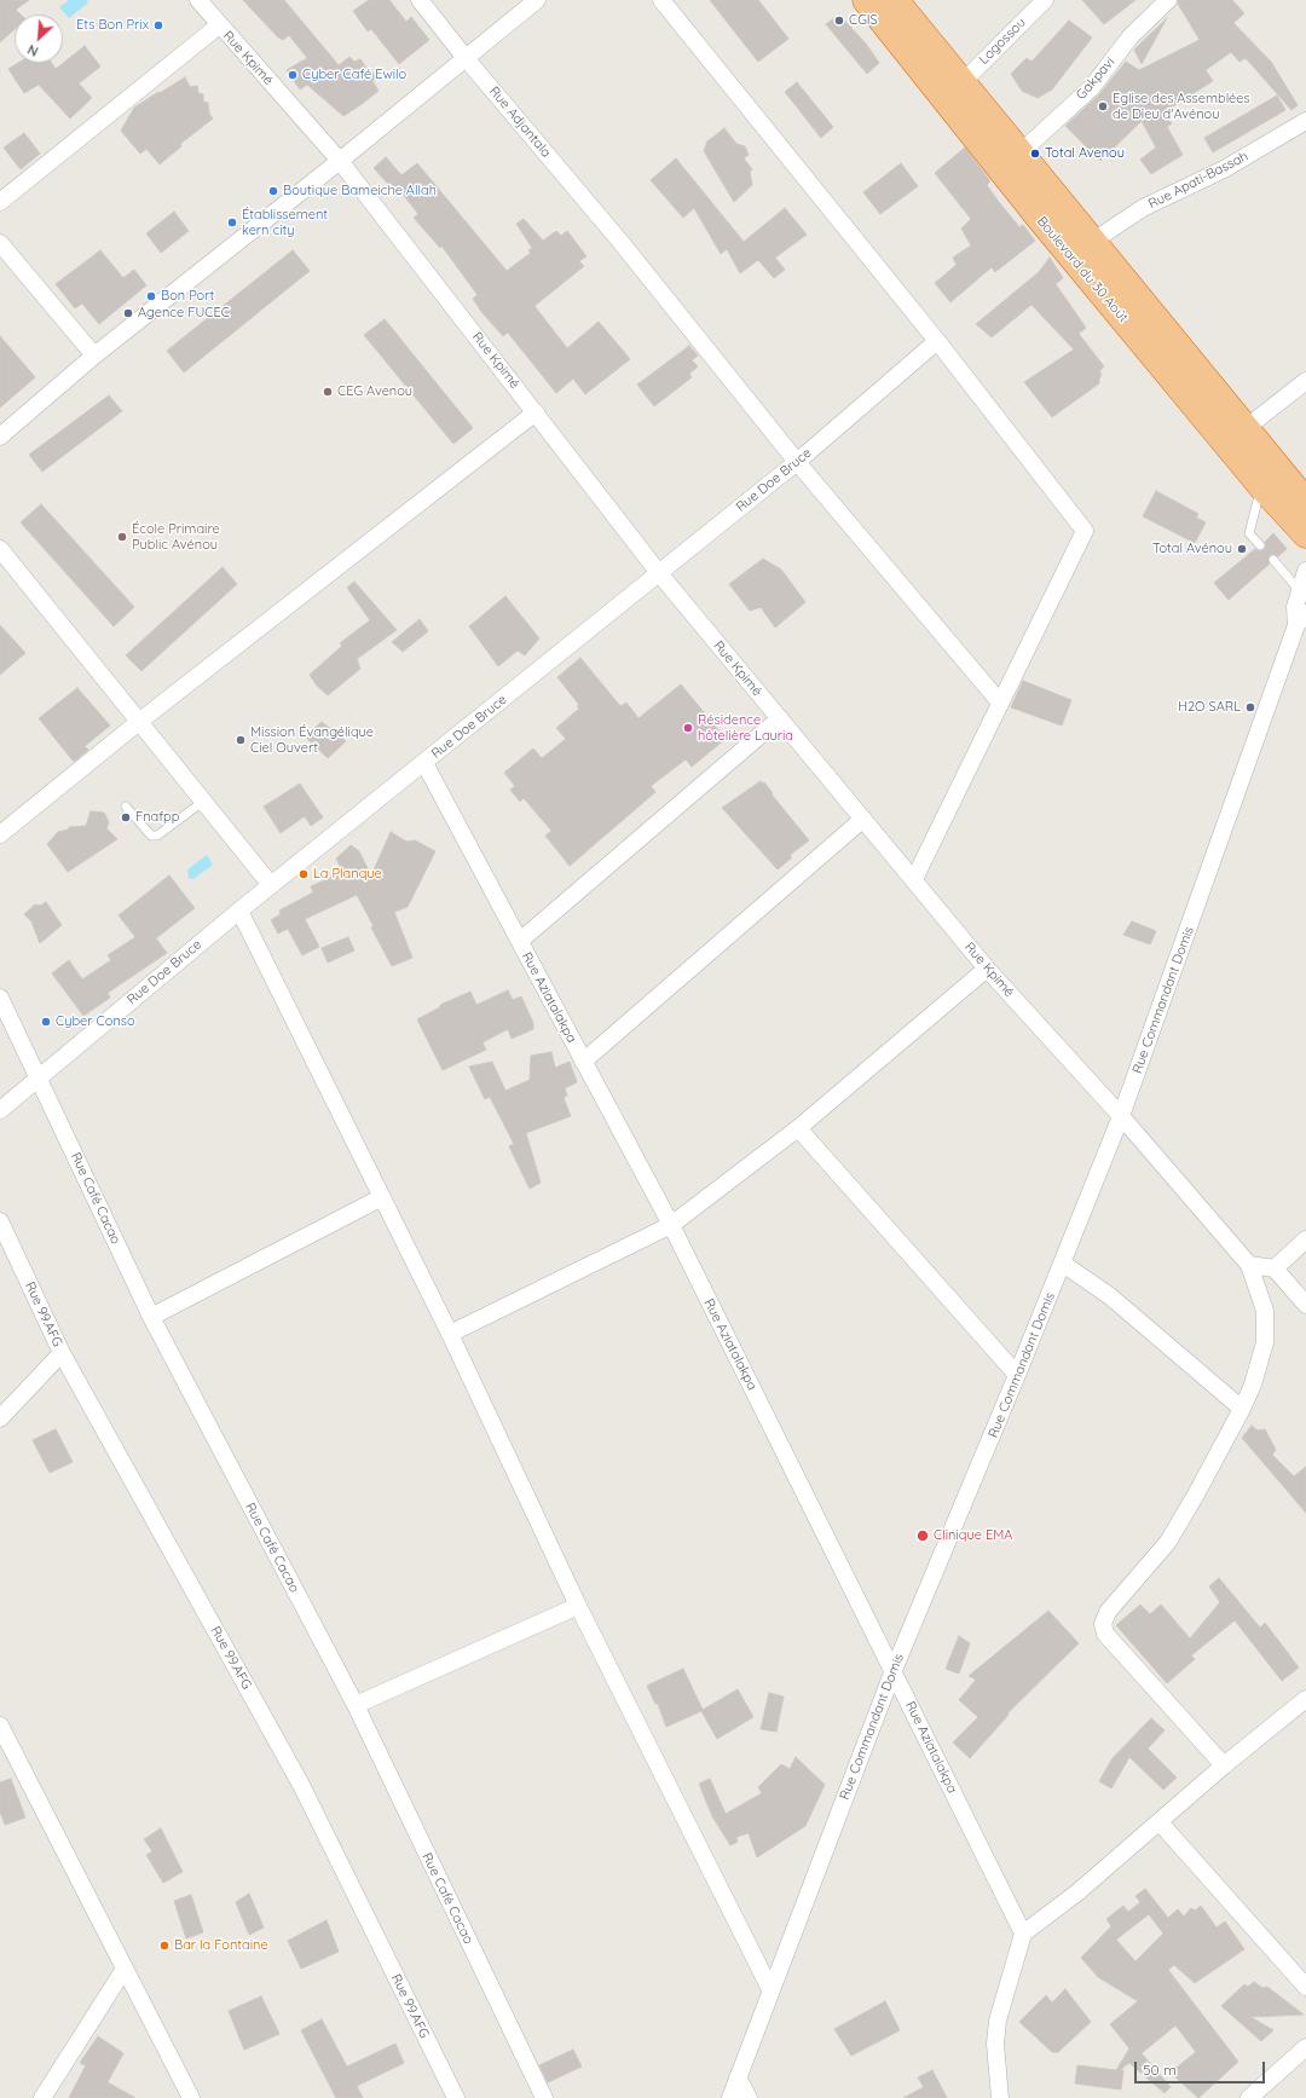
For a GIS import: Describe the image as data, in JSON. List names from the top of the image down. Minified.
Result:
{"streets":{"highway":["Boulevard du 30 Août"],"street":["Logossou","Rue Kpimé","Gakpavi","Rue Adjantala","Rue Apati-Bassah","Rue Doe Bruce","Rue Aziatalakpa","Rue Commandant Domis","Rue Café Cacao","Rue 99.AFG"]},"crossings":[["Logossou","Boulevard du 30 Août"],["Rue Kpimé","Rue Doe Bruce"],["Rue Kpimé","Rue Commandant Domis"],["Gakpavi","Boulevard du 30 Août"],["Rue Adjantala","Rue Doe Bruce"],["Rue Apati-Bassah","Boulevard du 30 Août"],["Rue Doe Bruce","Rue Aziatalakpa"],["Rue Doe Bruce","Rue Café Cacao"],["Rue Aziatalakpa","Rue Commandant Domis"]],"places":["CGIS","Ets Bon Prix","Cyber Café Ewilo","Eglise des Assemblées de Dieu d'Avénou","Total Avenou","Boutique Bameiche Allah","Établissement kern city","Bon Port","Agence FUCEC","CEG Avenou","École Primaire Public Avénou","Total Avénou","H2O SARL","Résidence hôtelière Lauria","Mission Évangélique Ciel Ouvert","Fnafpp","La Planque","Cyber Conso","Clinique EMA","Bar la Fontaine"],"scale_bar":"50 m","north":"bottom left"}
